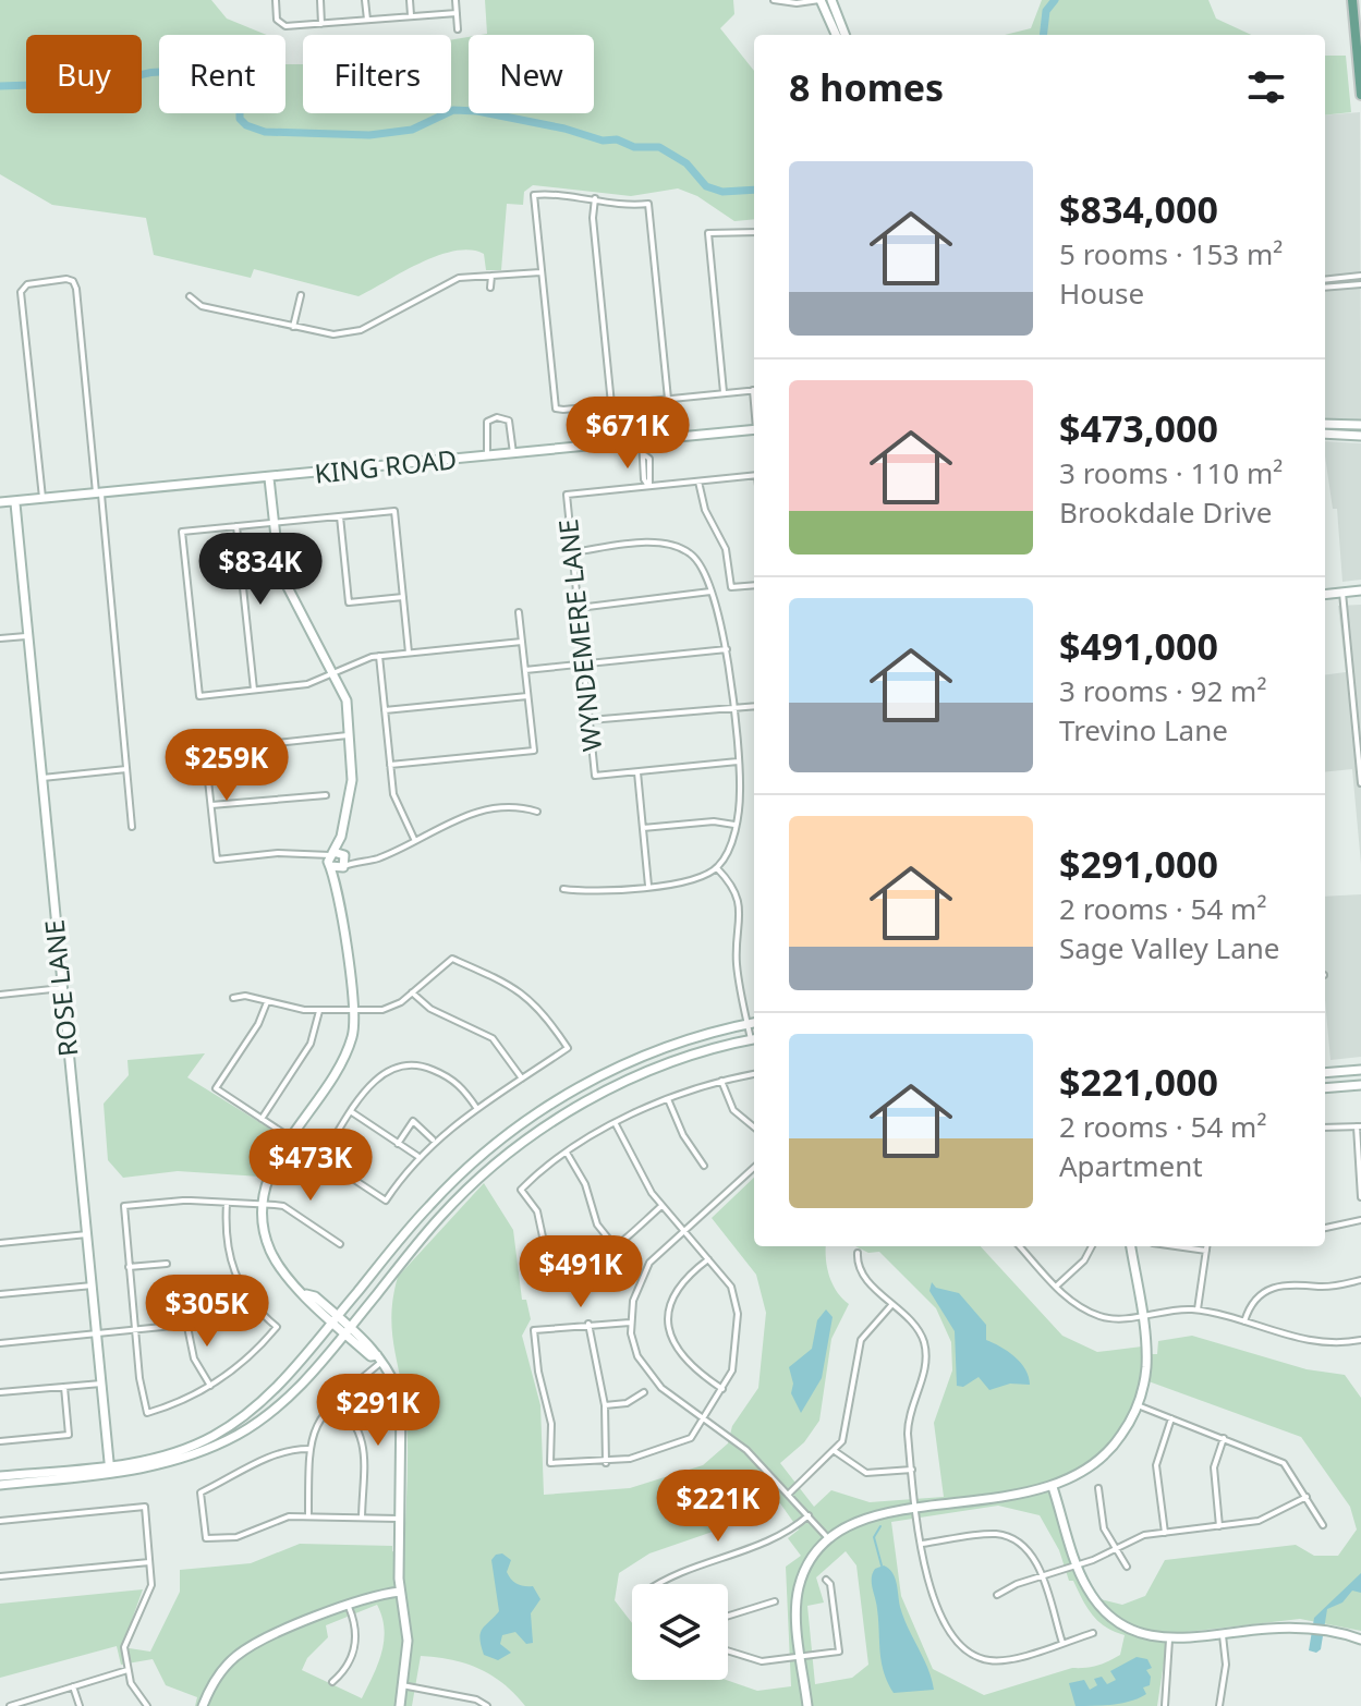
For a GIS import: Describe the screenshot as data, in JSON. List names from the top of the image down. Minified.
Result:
{"streets":{"street":["KING ROAD","WYNDEMERE LANE","ROSE LANE"]},"crossings":[["KING ROAD","ROSE LANE"]],"page":{"chip":["Buy","Rent","Filters","New"],"heading":"8 homes","list":[{"name":"$834,000","note":"5 rooms · 153 m² · House"},{"name":"$473,000","note":"3 rooms · 110 m² · Brookdale Drive"},{"name":"$491,000","note":"3 rooms · 92 m² · Trevino Lane"},{"name":"$291,000","note":"2 rooms · 54 m² · Sage Valley Lane"},{"name":"$221,000","note":"2 rooms · 54 m² · Apartment"}],"price":["$671K","$834K","$259K","$473K","$491K","$305K","$291K","$221K"]}}
